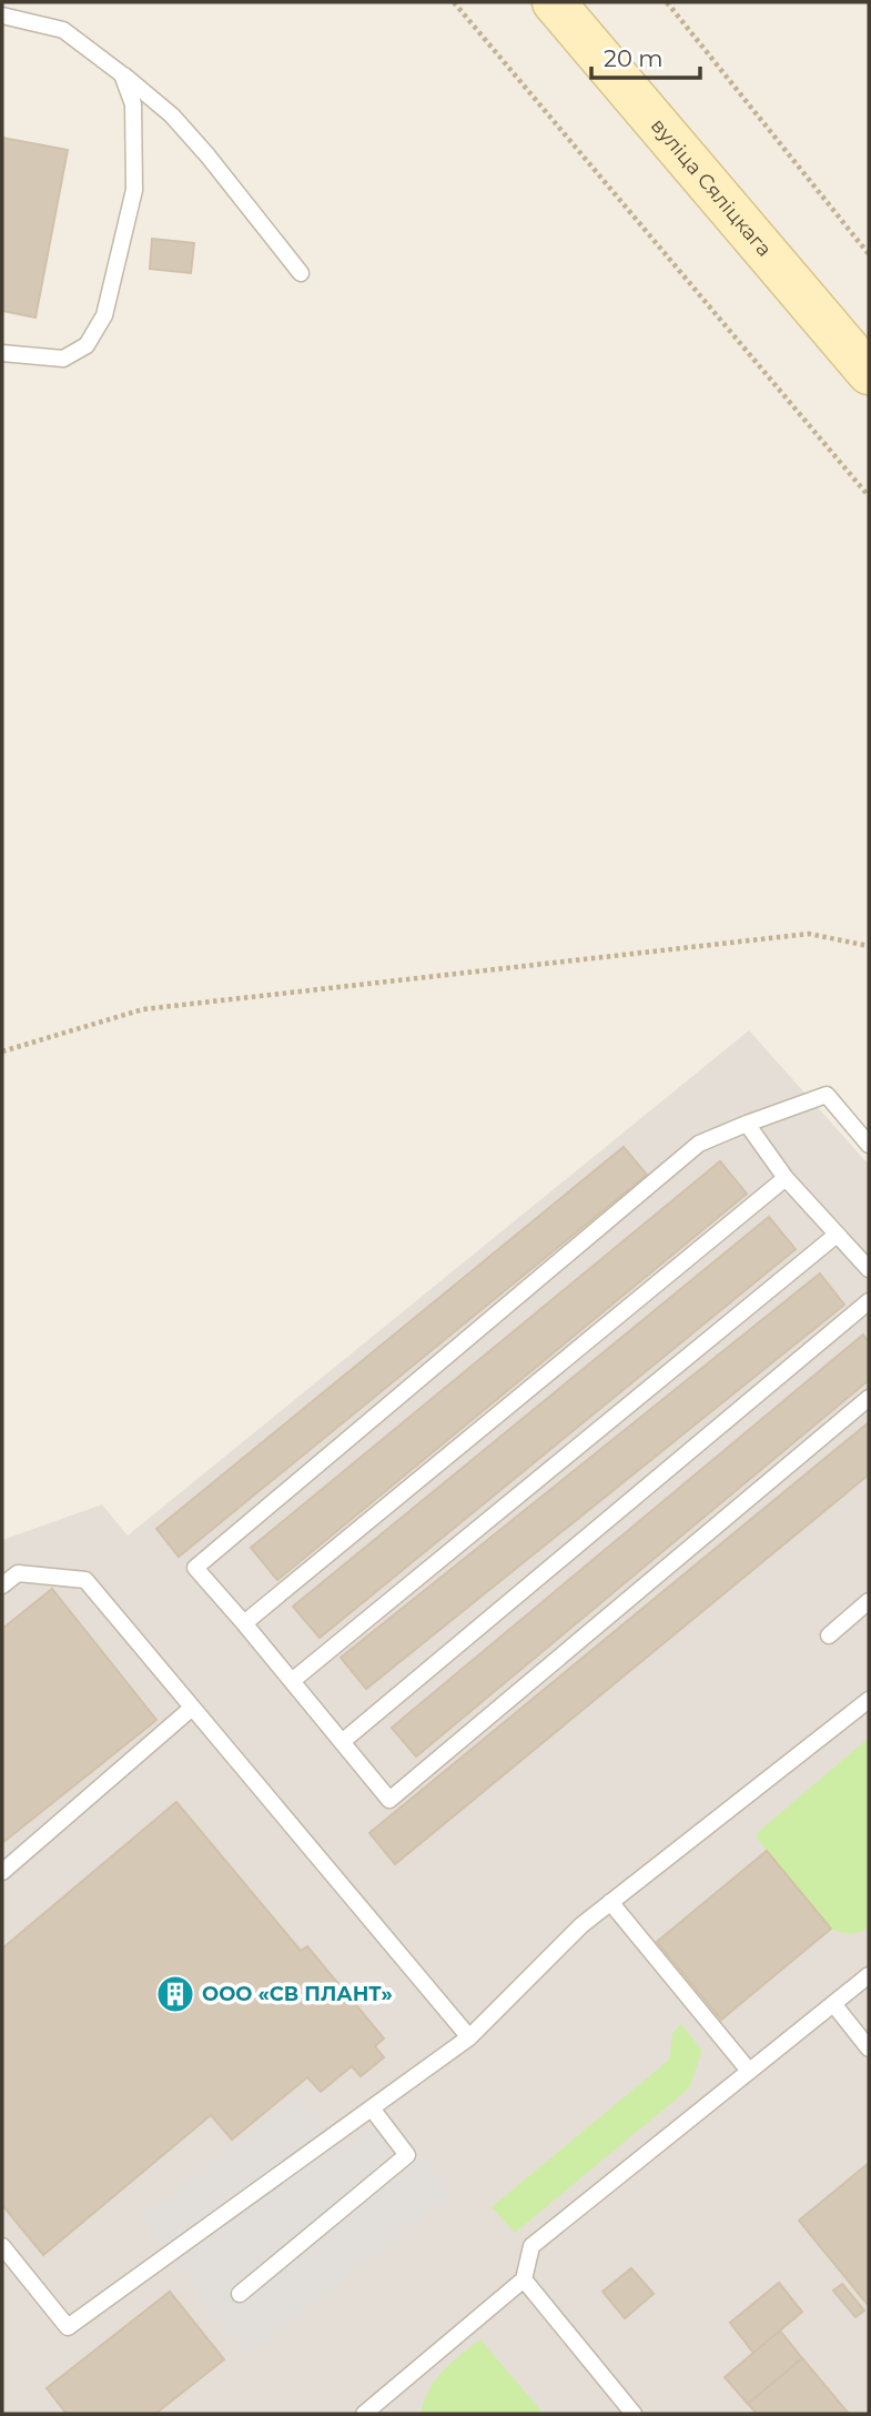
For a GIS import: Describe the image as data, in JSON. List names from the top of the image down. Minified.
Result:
{"streets":{"main road":["вуліца Сяліцкага"]},"places":{"building":["ООО «СВ ПЛАНТ»"]},"scale_bar":"20 m"}
